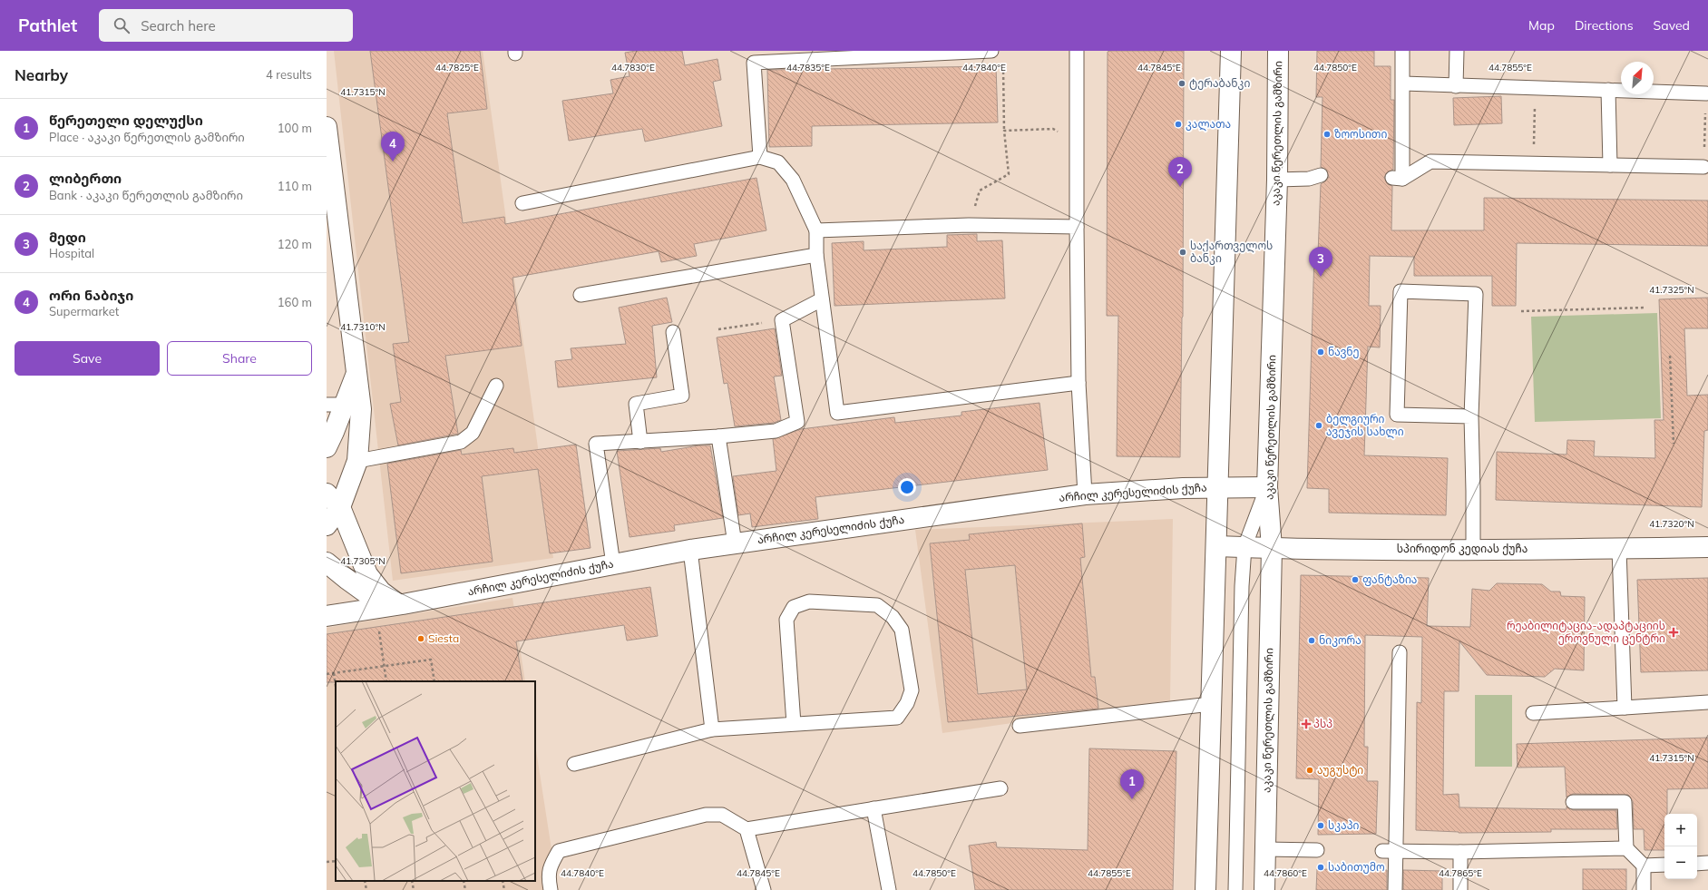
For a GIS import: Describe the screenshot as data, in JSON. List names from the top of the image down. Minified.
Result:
{"streets":{"street":["აკაკი წერეთლის გამზირი","არჩილ კერესელიძის ქუჩა","სპირიდონ კედიას ქუჩა"]},"crossings":[["აკაკი წერეთლის გამზირი","არჩილ კერესელიძის ქუჩა"],["აკაკი წერეთლის გამზირი","სპირიდონ კედიას ქუჩა"]],"places":{"other":["ტერაბანკი","კალათა","ზოოსითი","საქართველოს ბანკი","ნავნე","ბელგიური ავეჯის სახლი","ფანტაზია","Siesta","ნიკორა","აუგუსტი","სკაპი","საბითუმო"],"health":["რეაბილიტაცია-ადაპტაციის ეროვნული ცენტრი","პსპ"]},"north":"top right","page":{"header":"Pathlet","search":"Search here","nav":["Map","Directions","Saved"],"heading":["Nearby","4 results"],"list":[{"mark":"1","name":"წერეთელი დელუქსი","note":"Place · აკაკი წერეთლის გამზირი","value":"100 m"},{"mark":"2","name":"ლიბერთი","note":"Bank · აკაკი წერეთლის გამზირი","value":"110 m"},{"mark":"3","name":"მედი","note":"Hospital","value":"120 m"},{"mark":"4","name":"ორი ნაბიჯი","note":"Supermarket","value":"160 m"}],"pins":["4","2","3","1"],"buttons":["Save","Share"],"map_buttons":["+","−"]},"coordinates":["44.7825°E","44.7830°E","44.7835°E","44.7840°E","44.7845°E","44.7850°E","44.7855°E","41.7315°N","41.7325°N","41.7310°N","41.7320°N","41.7305°N","44.7860°E","44.7865°E"]}
